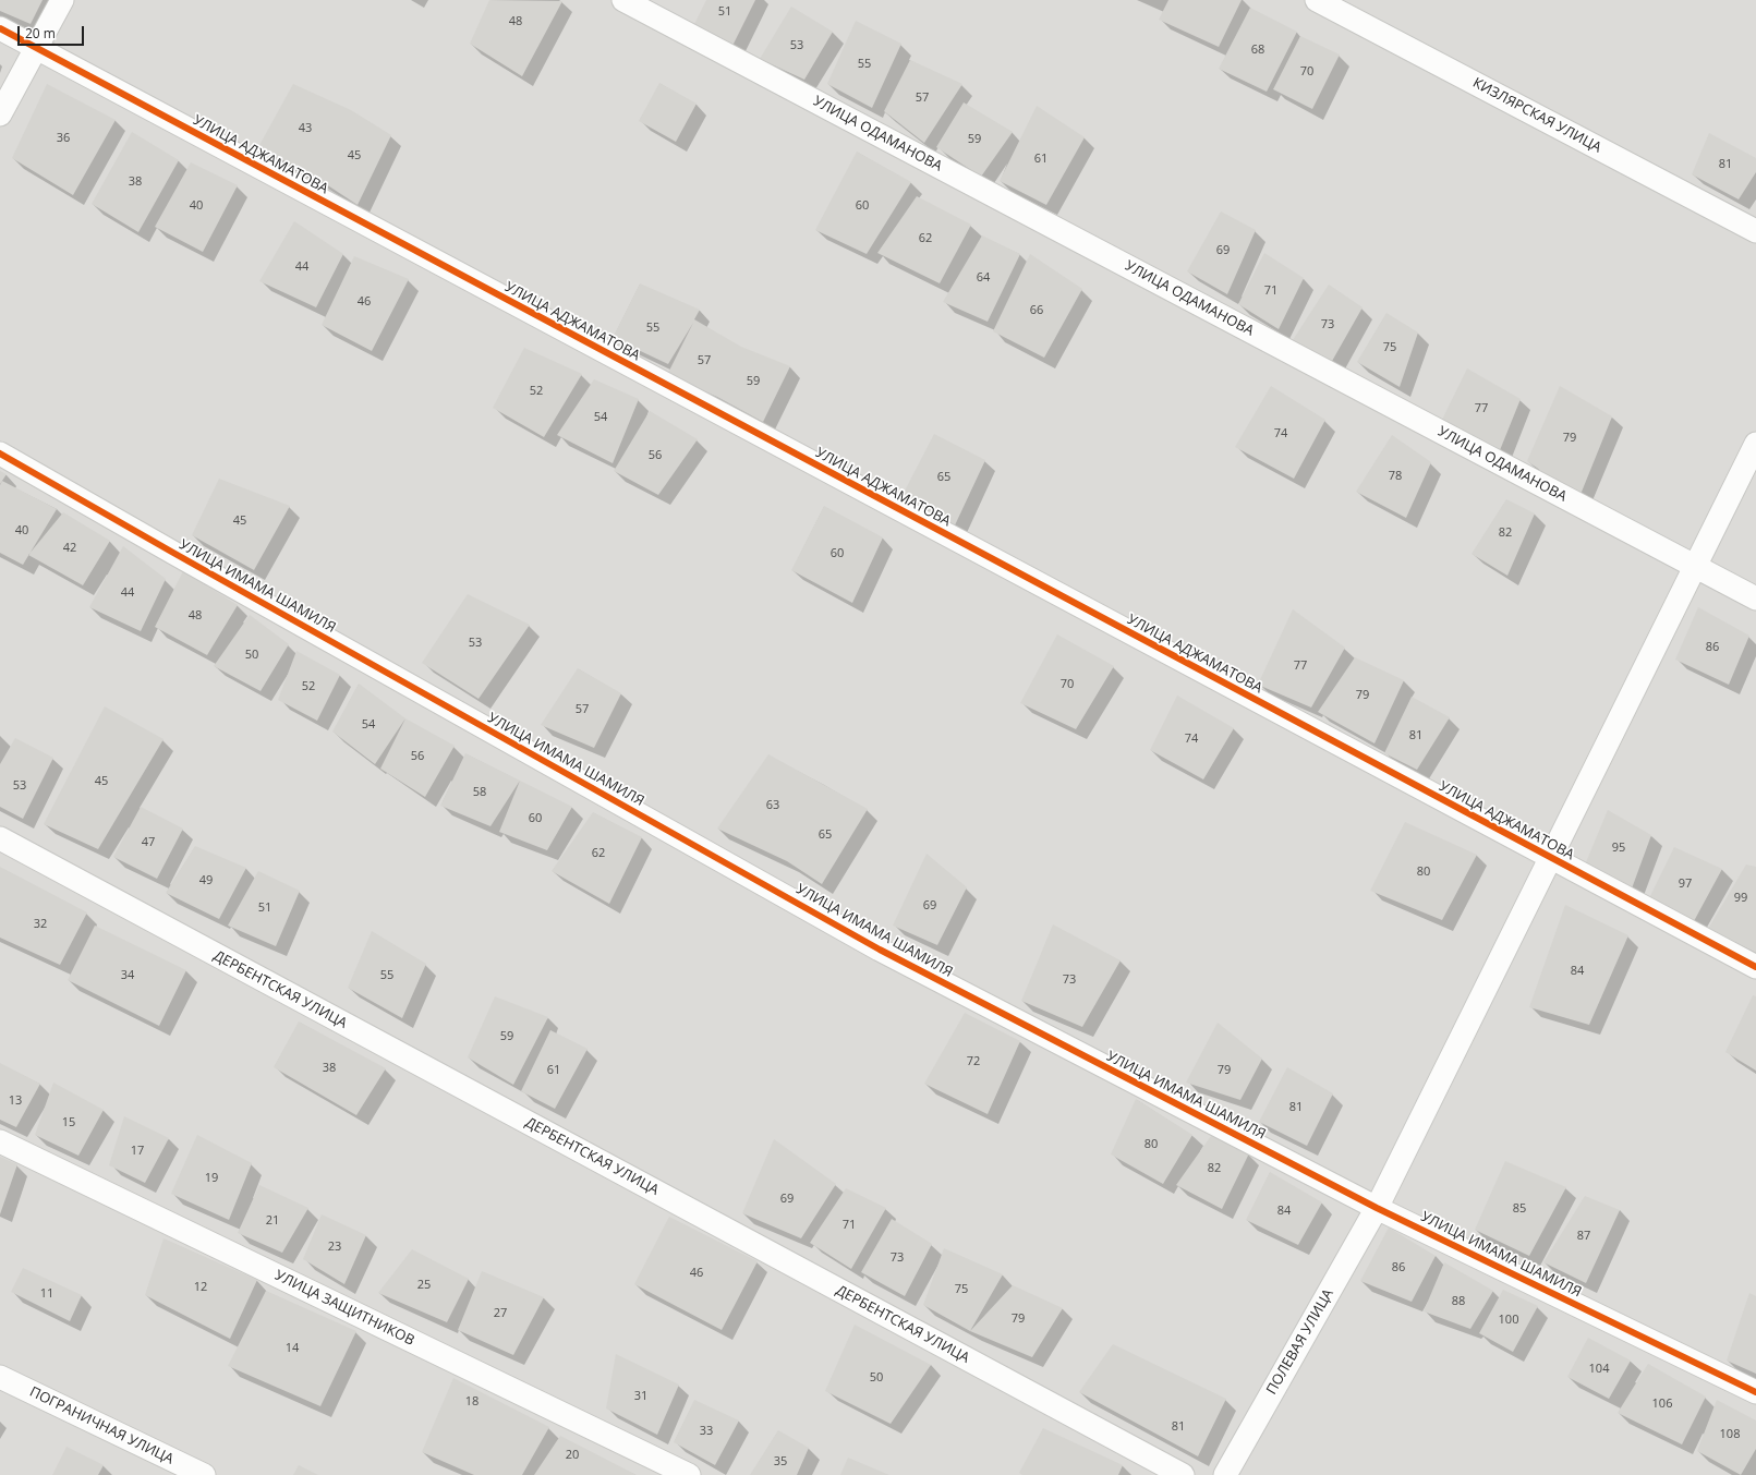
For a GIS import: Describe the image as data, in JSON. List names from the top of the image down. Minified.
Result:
{"streets":{"street":["КИЗЛЯРСКАЯ УЛИЦА","УЛИЦА ОДАМАНОВА","УЛИЦА АДЖАМАТОВА","УЛИЦА ИМАМА ШАМИЛЯ","ДЕРБЕНТСКАЯ УЛИЦА","УЛИЦА ЗАЩИТНИКОВ","ПОЛЕВАЯ УЛИЦА","ПОГРАНИЧНАЯ УЛИЦА"]},"crossings":[["УЛИЦА ОДАМАНОВА","ПОЛЕВАЯ УЛИЦА"],["УЛИЦА АДЖАМАТОВА","ПОЛЕВАЯ УЛИЦА"],["УЛИЦА ИМАМА ШАМИЛЯ","ПОЛЕВАЯ УЛИЦА"]],"house_numbers":["51","48","53","68","55","70","57","43","36","59","45","61","81","38","40","60","62","69","44","64","71","46","66","73","55","75","57","59","52","77","54","74","79","56","78","65","45","40","82","42","60","44","48","53","86","50","77","70","52","79","57","54","81","74","56","45","53","58","63","60","65","47","95","62","80","49","97","99","69","51","32","84","34","55","73","59","72","38","61","79","13","81","15","80","17","82","19","69","85","84","21","71","87","23","73","86","46","25","12","75","11","88","27","79","100","14","104","50","31","18","106","81","33","108","20","35"],"scale_bar":"20 m"}
